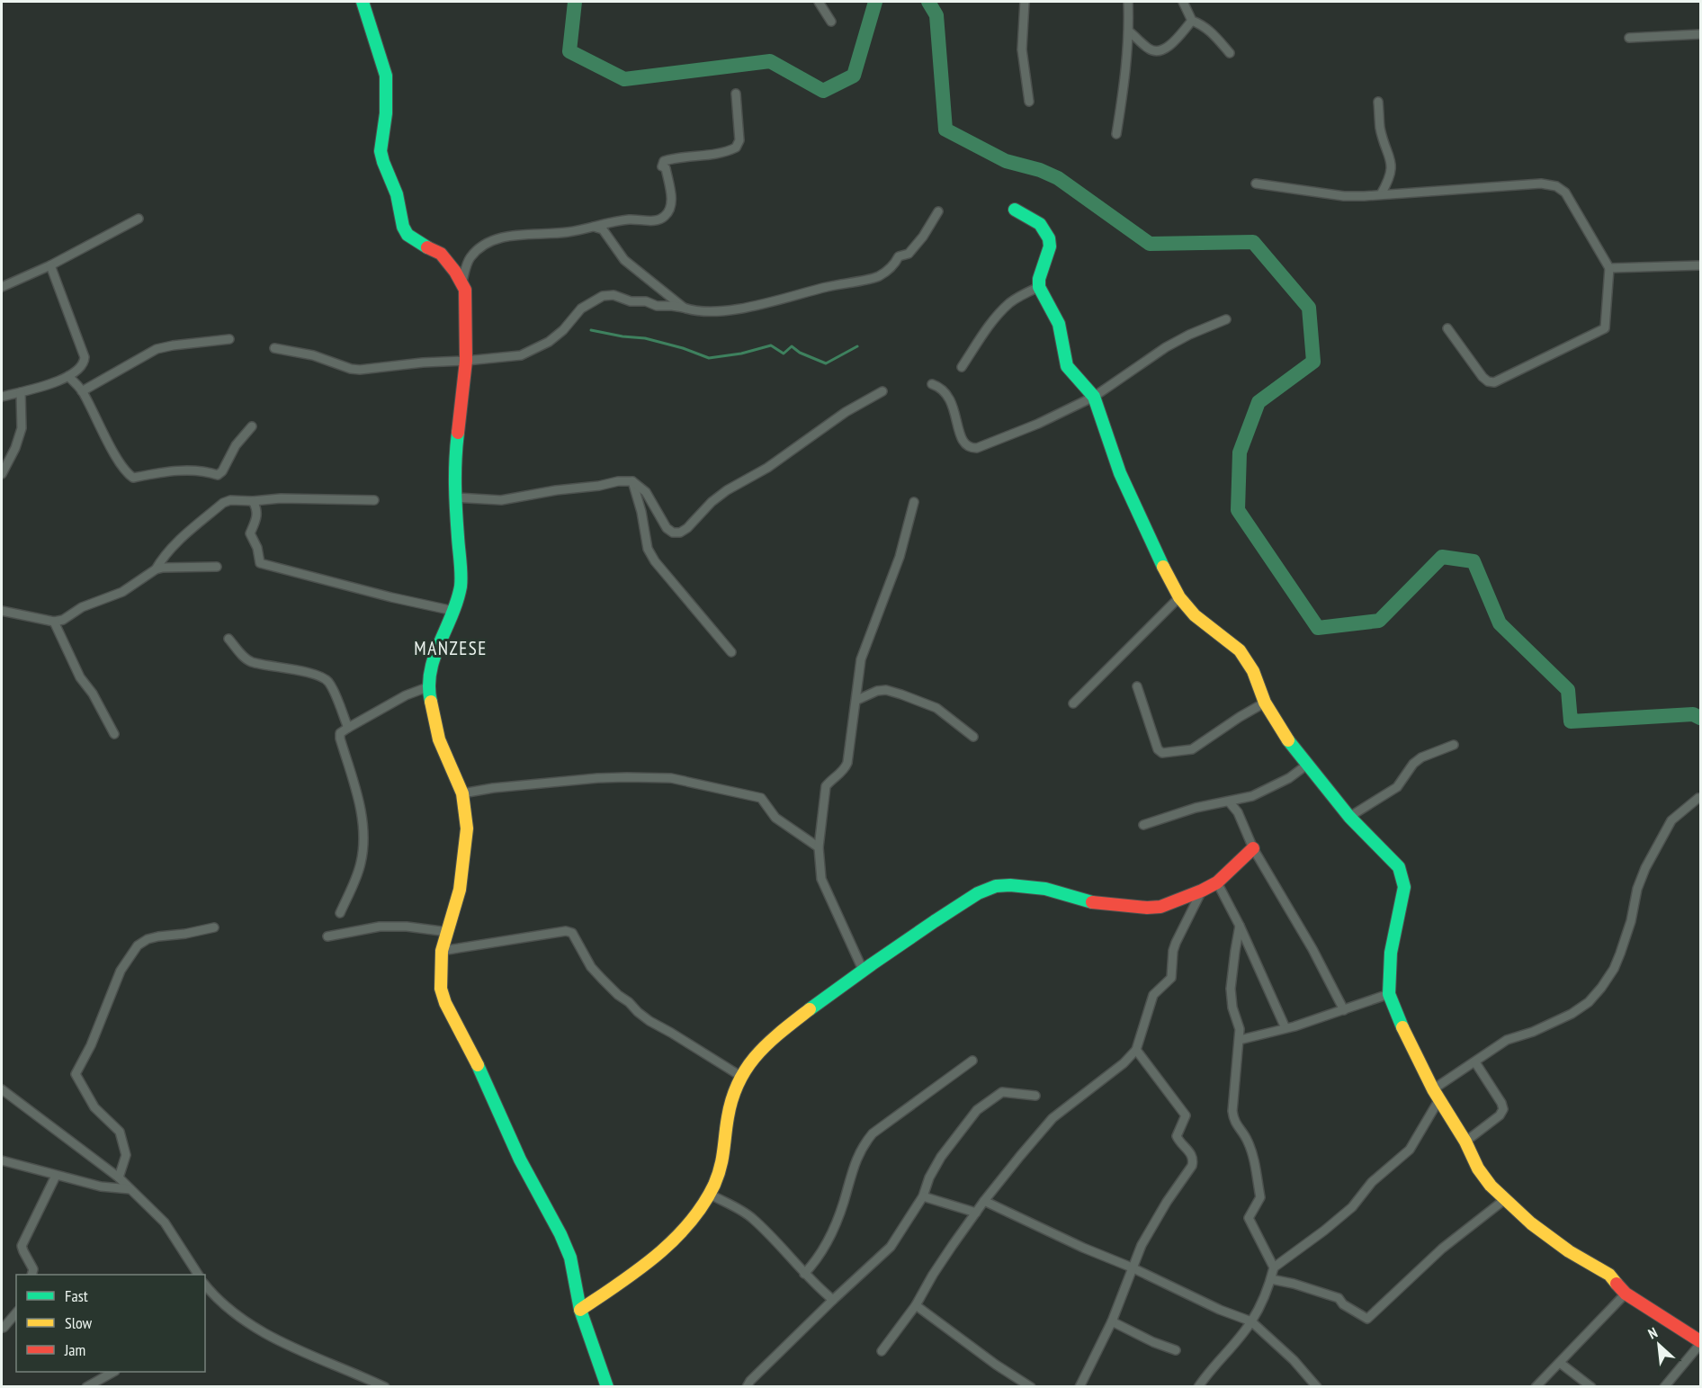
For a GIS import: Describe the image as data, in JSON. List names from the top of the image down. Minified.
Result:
{"districts":["MANZESE"],"legend":["Fast","Slow","Jam"],"north":"top left"}
